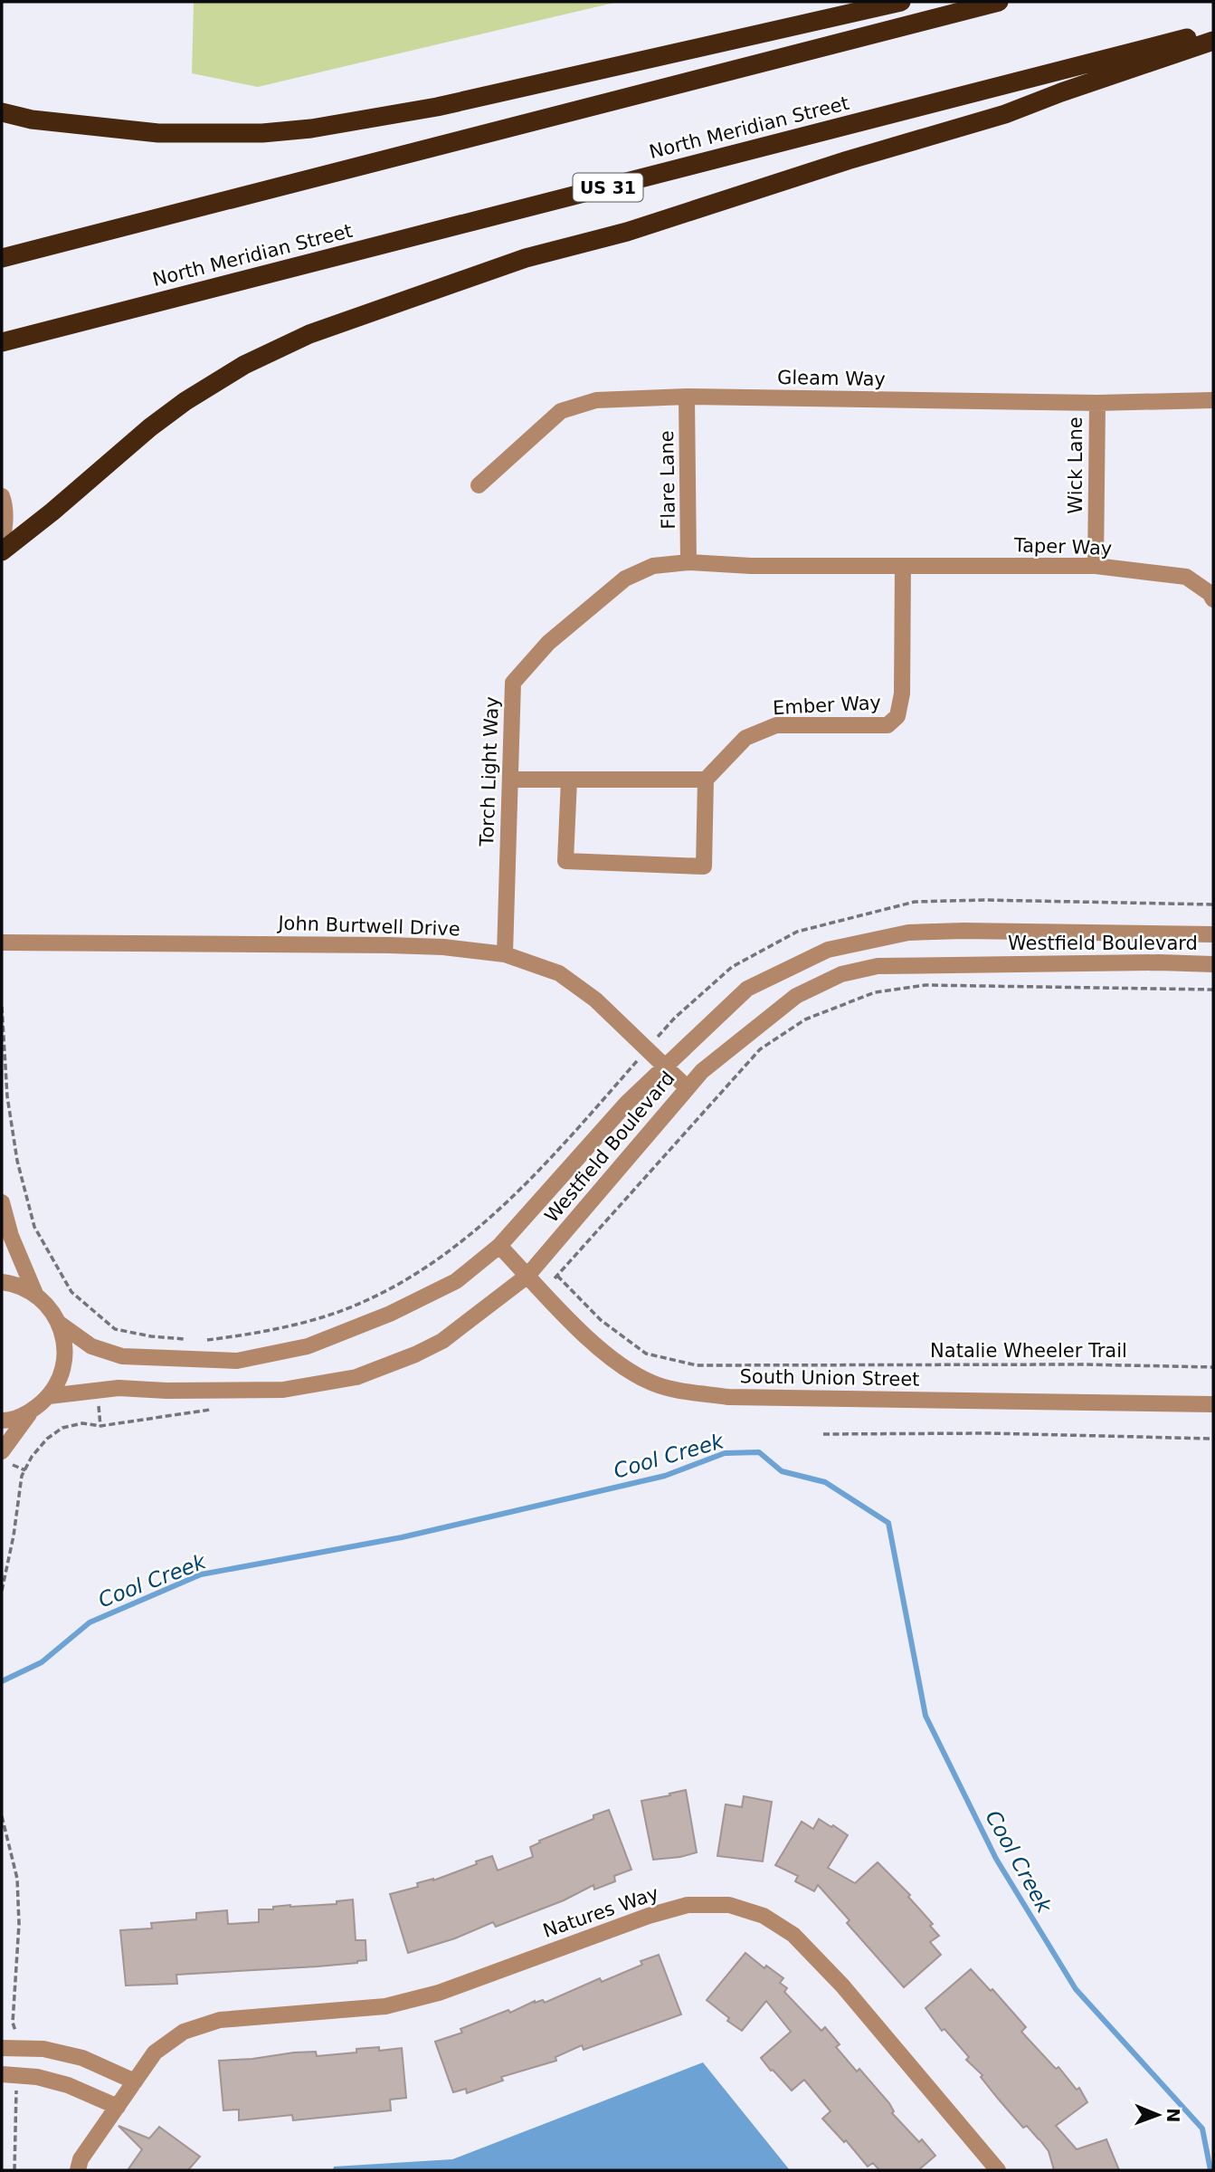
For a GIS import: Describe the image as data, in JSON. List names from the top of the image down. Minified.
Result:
{"streets":{"highway":["North Meridian Street","US 31"],"street":["Gleam Way","Wick Lane","Flare Lane","Taper Way","Ember Way","Torch Light Way","John Burtwell Drive","Westfield Boulevard","South Union Street","Natures Way"],"path":["Natalie Wheeler Trail"]},"crossings":[["Gleam Way","Wick Lane"],["Gleam Way","Flare Lane"],["Wick Lane","Taper Way"],["Flare Lane","Torch Light Way"],["Taper Way","Ember Way"],["Taper Way","Torch Light Way"],["Ember Way","Torch Light Way"],["Torch Light Way","John Burtwell Drive"],["John Burtwell Drive","Westfield Boulevard"],["Westfield Boulevard","South Union Street"]],"water":["Cool Creek"],"north":"right"}
